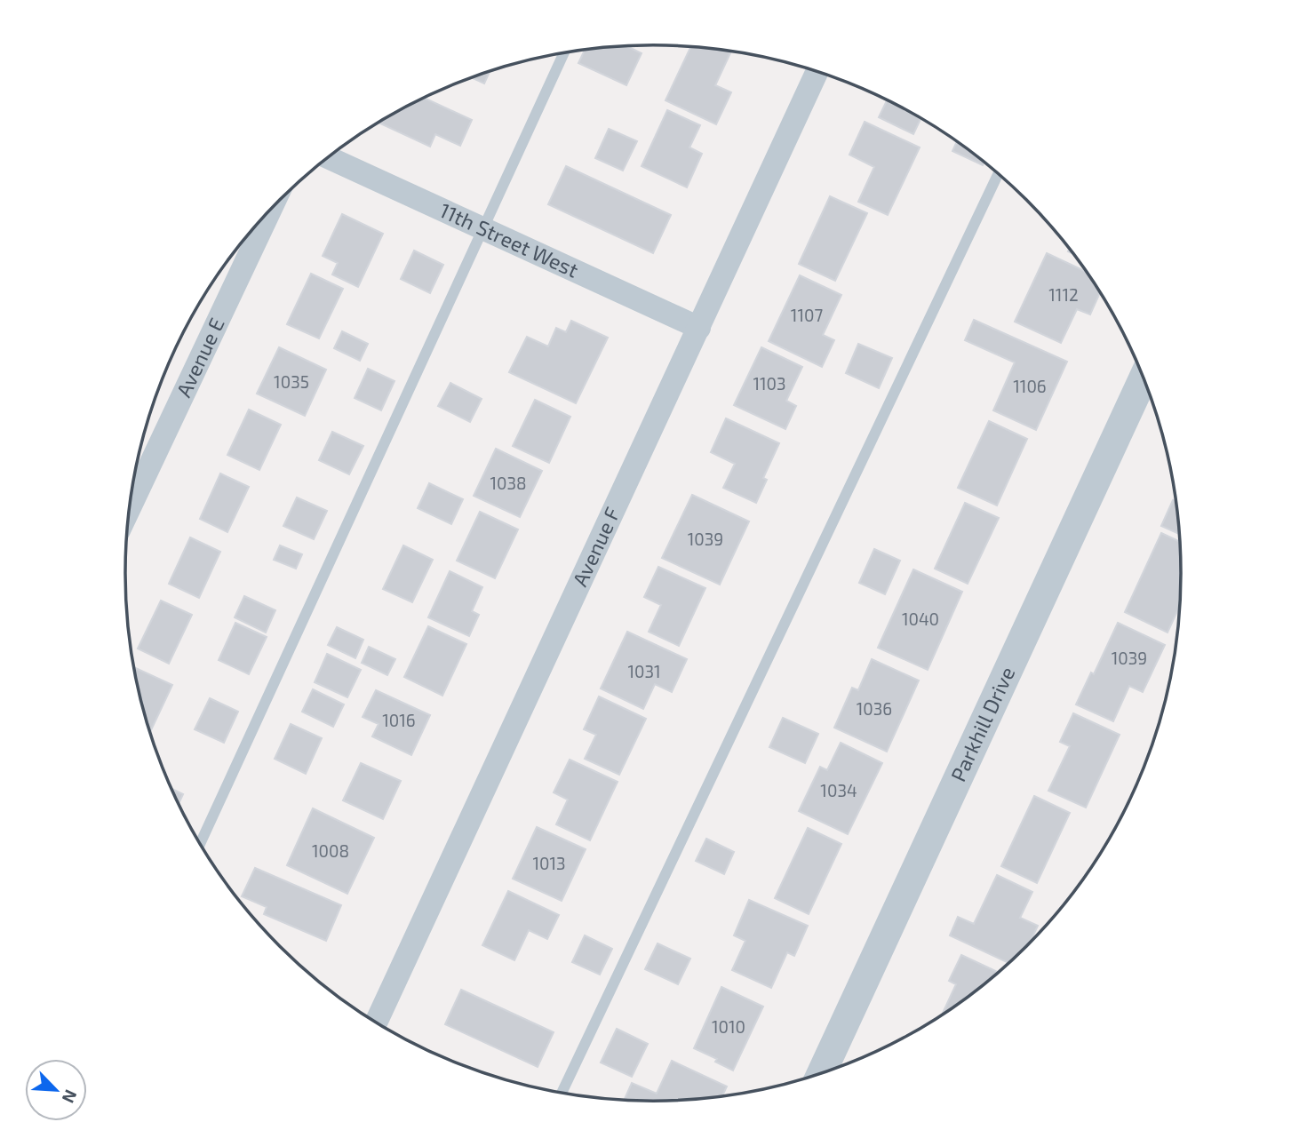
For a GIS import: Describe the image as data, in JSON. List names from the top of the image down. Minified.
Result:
{"streets":{"street":["11th Street West","Avenue E","Avenue F","Parkhill Drive"]},"crossings":[["11th Street West","Avenue F"]],"house_numbers":["1112","1107","1035","1103","1106","1038","1039","1040","1039","1031","1036","1016","1034","1008","1013","1010"],"north":"bottom right"}
